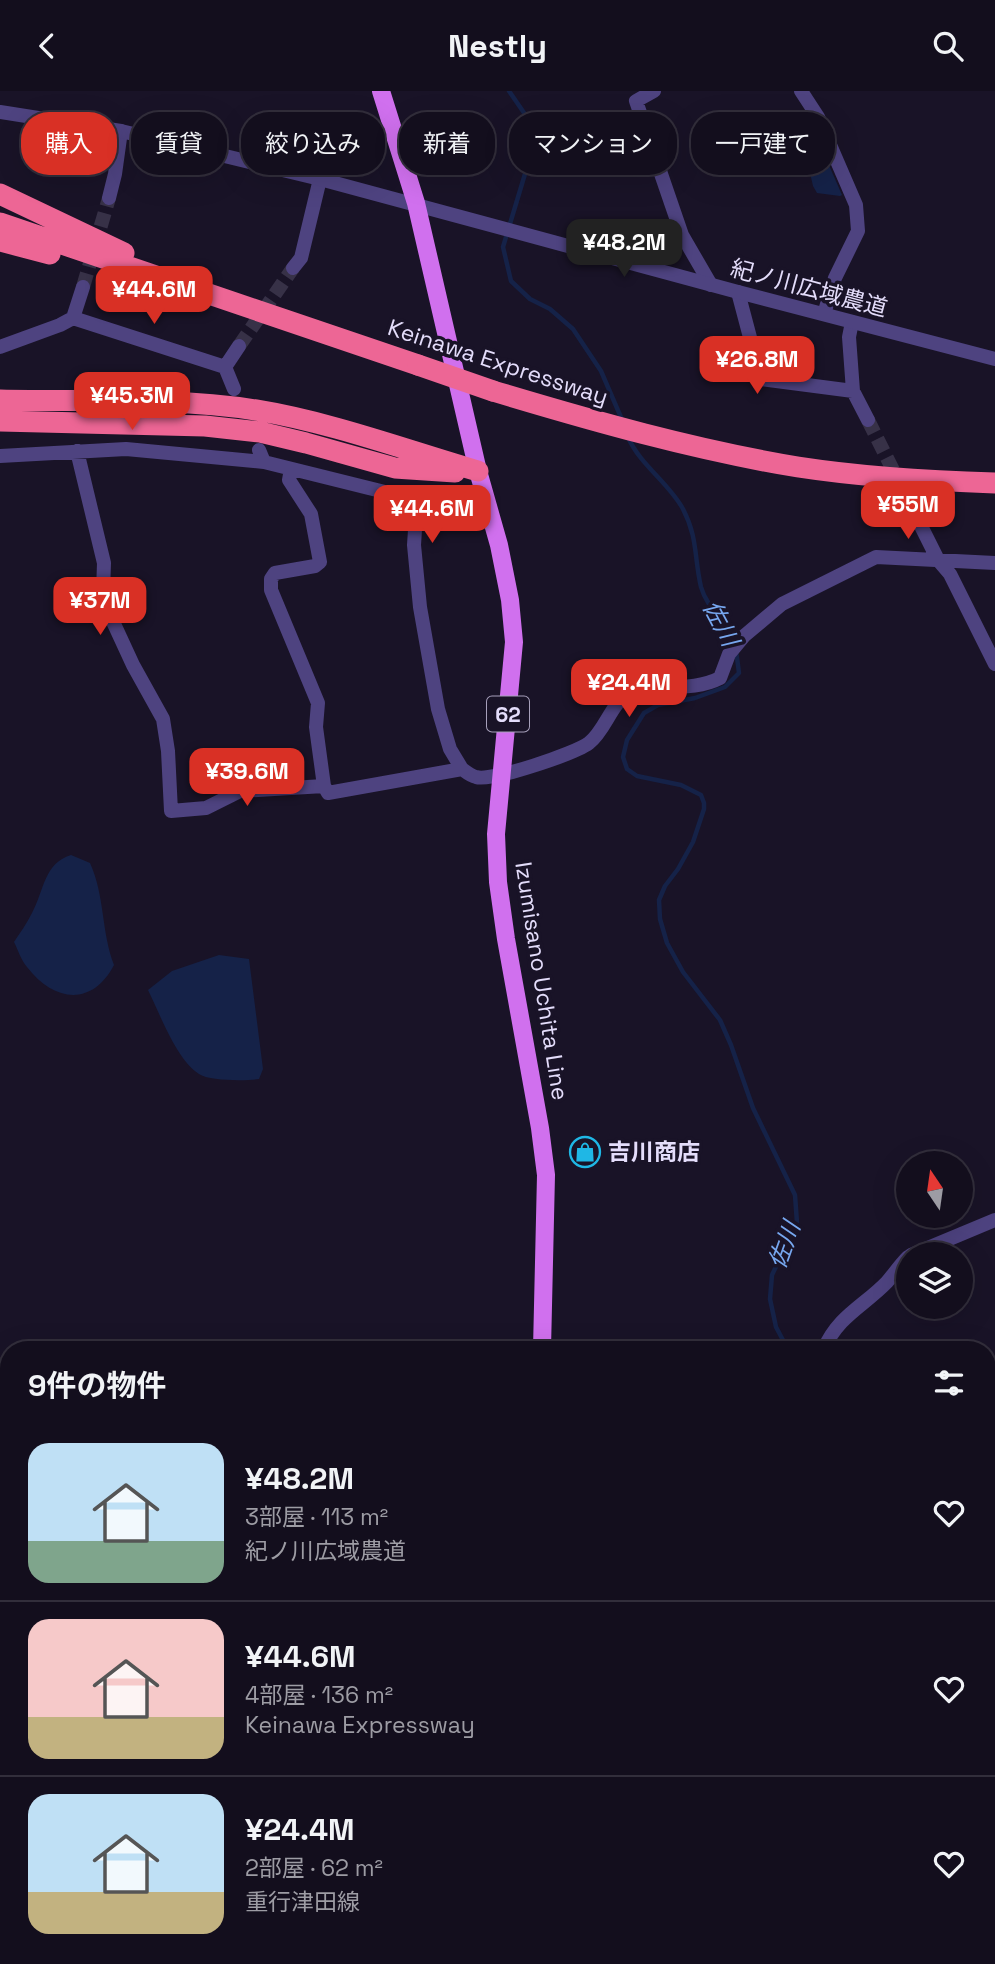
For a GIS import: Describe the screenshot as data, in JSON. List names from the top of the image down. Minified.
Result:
{"streets":{"highway":["Keinawa Expressway"],"main road":["62","Izumisano Uchita Line"],"street":["紀ノ川広域農道"]},"crossings":[["紀ノ川広域農道","Izumisano Uchita Line"]],"water":["佐川"],"places":{"shop":["吉川商店"]},"north":"top","page":{"header":"Nestly","chip":["購入","賃貸","絞り込み","新着","マンション","一戸建て"],"price":["¥48.2M","¥44.6M","¥26.8M","¥45.3M","¥55M","¥44.6M","¥37M","¥24.4M","¥39.6M"],"heading":"9件の物件","list":[{"name":"¥48.2M","note":"3部屋 · 113 m² · 紀ノ川広域農道"},{"name":"¥44.6M","note":"4部屋 · 136 m² · Keinawa Expressway"},{"name":"¥24.4M","note":"2部屋 · 62 m² · 重行津田線"}]}}
